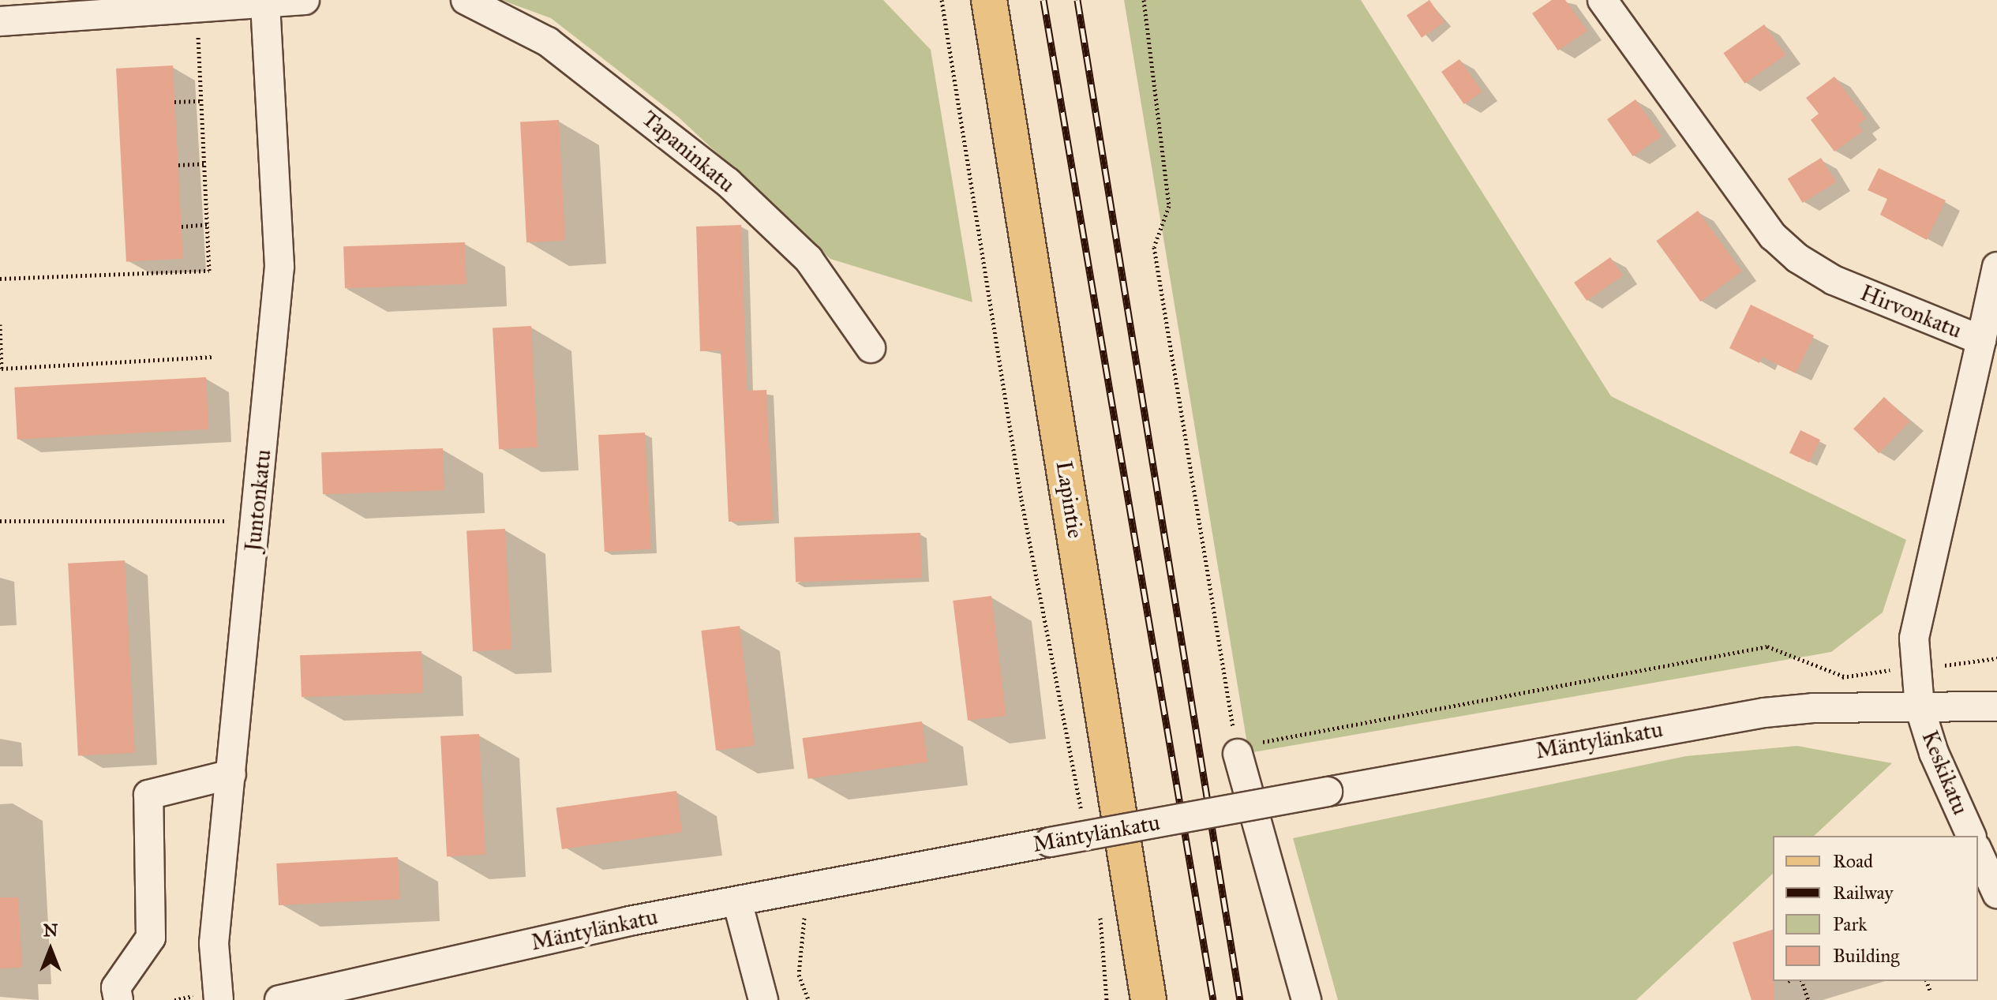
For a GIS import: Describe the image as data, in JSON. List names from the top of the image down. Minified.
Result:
{"streets":{"main road":["Lapintie"],"street":["Tapaninkatu","Hirvonkatu","Juntonkatu","Mäntylänkatu","Keskikatu"]},"crossings":[["Hirvonkatu","Mäntylänkatu"],["Hirvonkatu","Keskikatu"],["Mäntylänkatu","Keskikatu"]],"legend":["Road","Railway","Park","Building"],"north":"top"}
